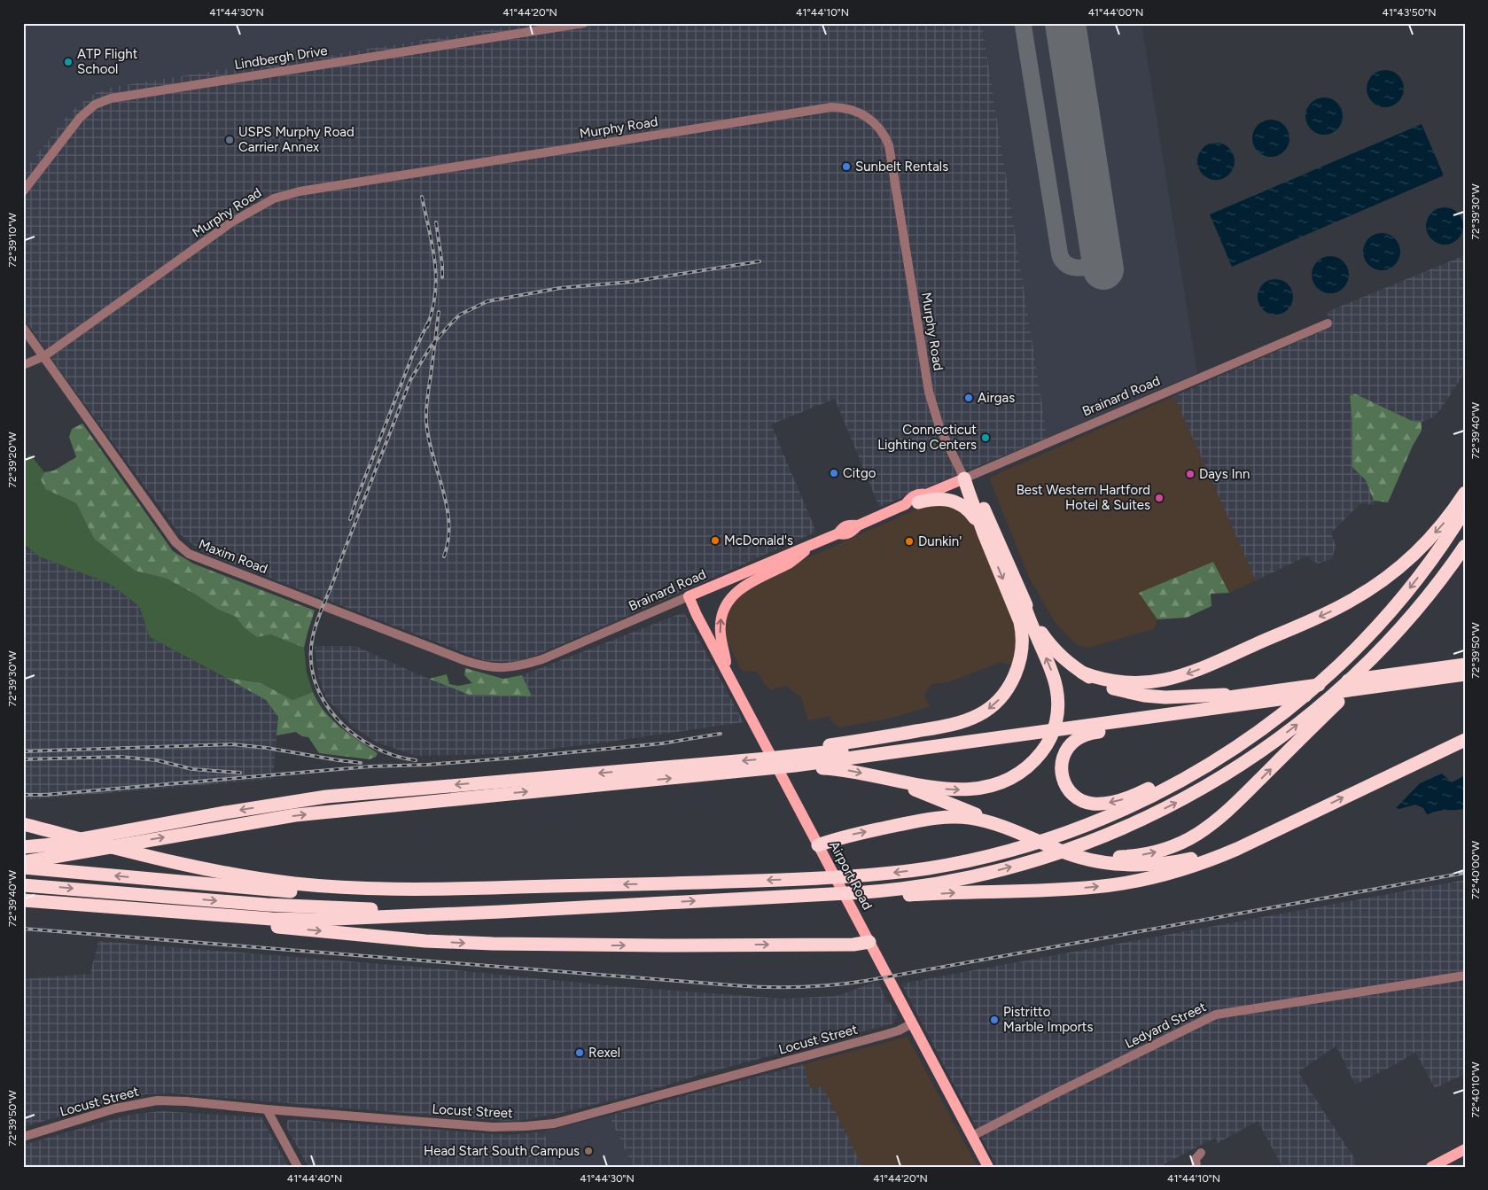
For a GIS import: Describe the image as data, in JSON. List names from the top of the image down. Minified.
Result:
{"streets":{"main road":["Brainard Road","Airport Road"],"street":["Lindbergh Drive","Murphy Road","Maxim Road","Ledyard Street","Locust Street"]},"crossings":[["Murphy Road","Brainard Road"],["Murphy Road","Maxim Road"],["Brainard Road","Maxim Road"],["Brainard Road","Airport Road"],["Airport Road","Ledyard Street"],["Airport Road","Locust Street"]],"places":["ATP Flight School","USPS Murphy Road Carrier Annex","Sunbelt Rentals","Airgas","Connecticut Lighting Centers","Citgo","Days Inn","Best Western Hartford Hotel & Suites","McDonald's","Dunkin'","Pistritto Marble Imports","Rexel","Head Start South Campus"],"coordinates":["41°44'30\"N","41°44'20\"N","41°44'10\"N","41°44'00\"N","41°43'50\"N","72°39'30\"W","72°39'10\"W","72°39'40\"W","72°39'20\"W","72°39'50\"W","72°40'00\"W","72°40'10\"W","41°44'40\"N"]}
